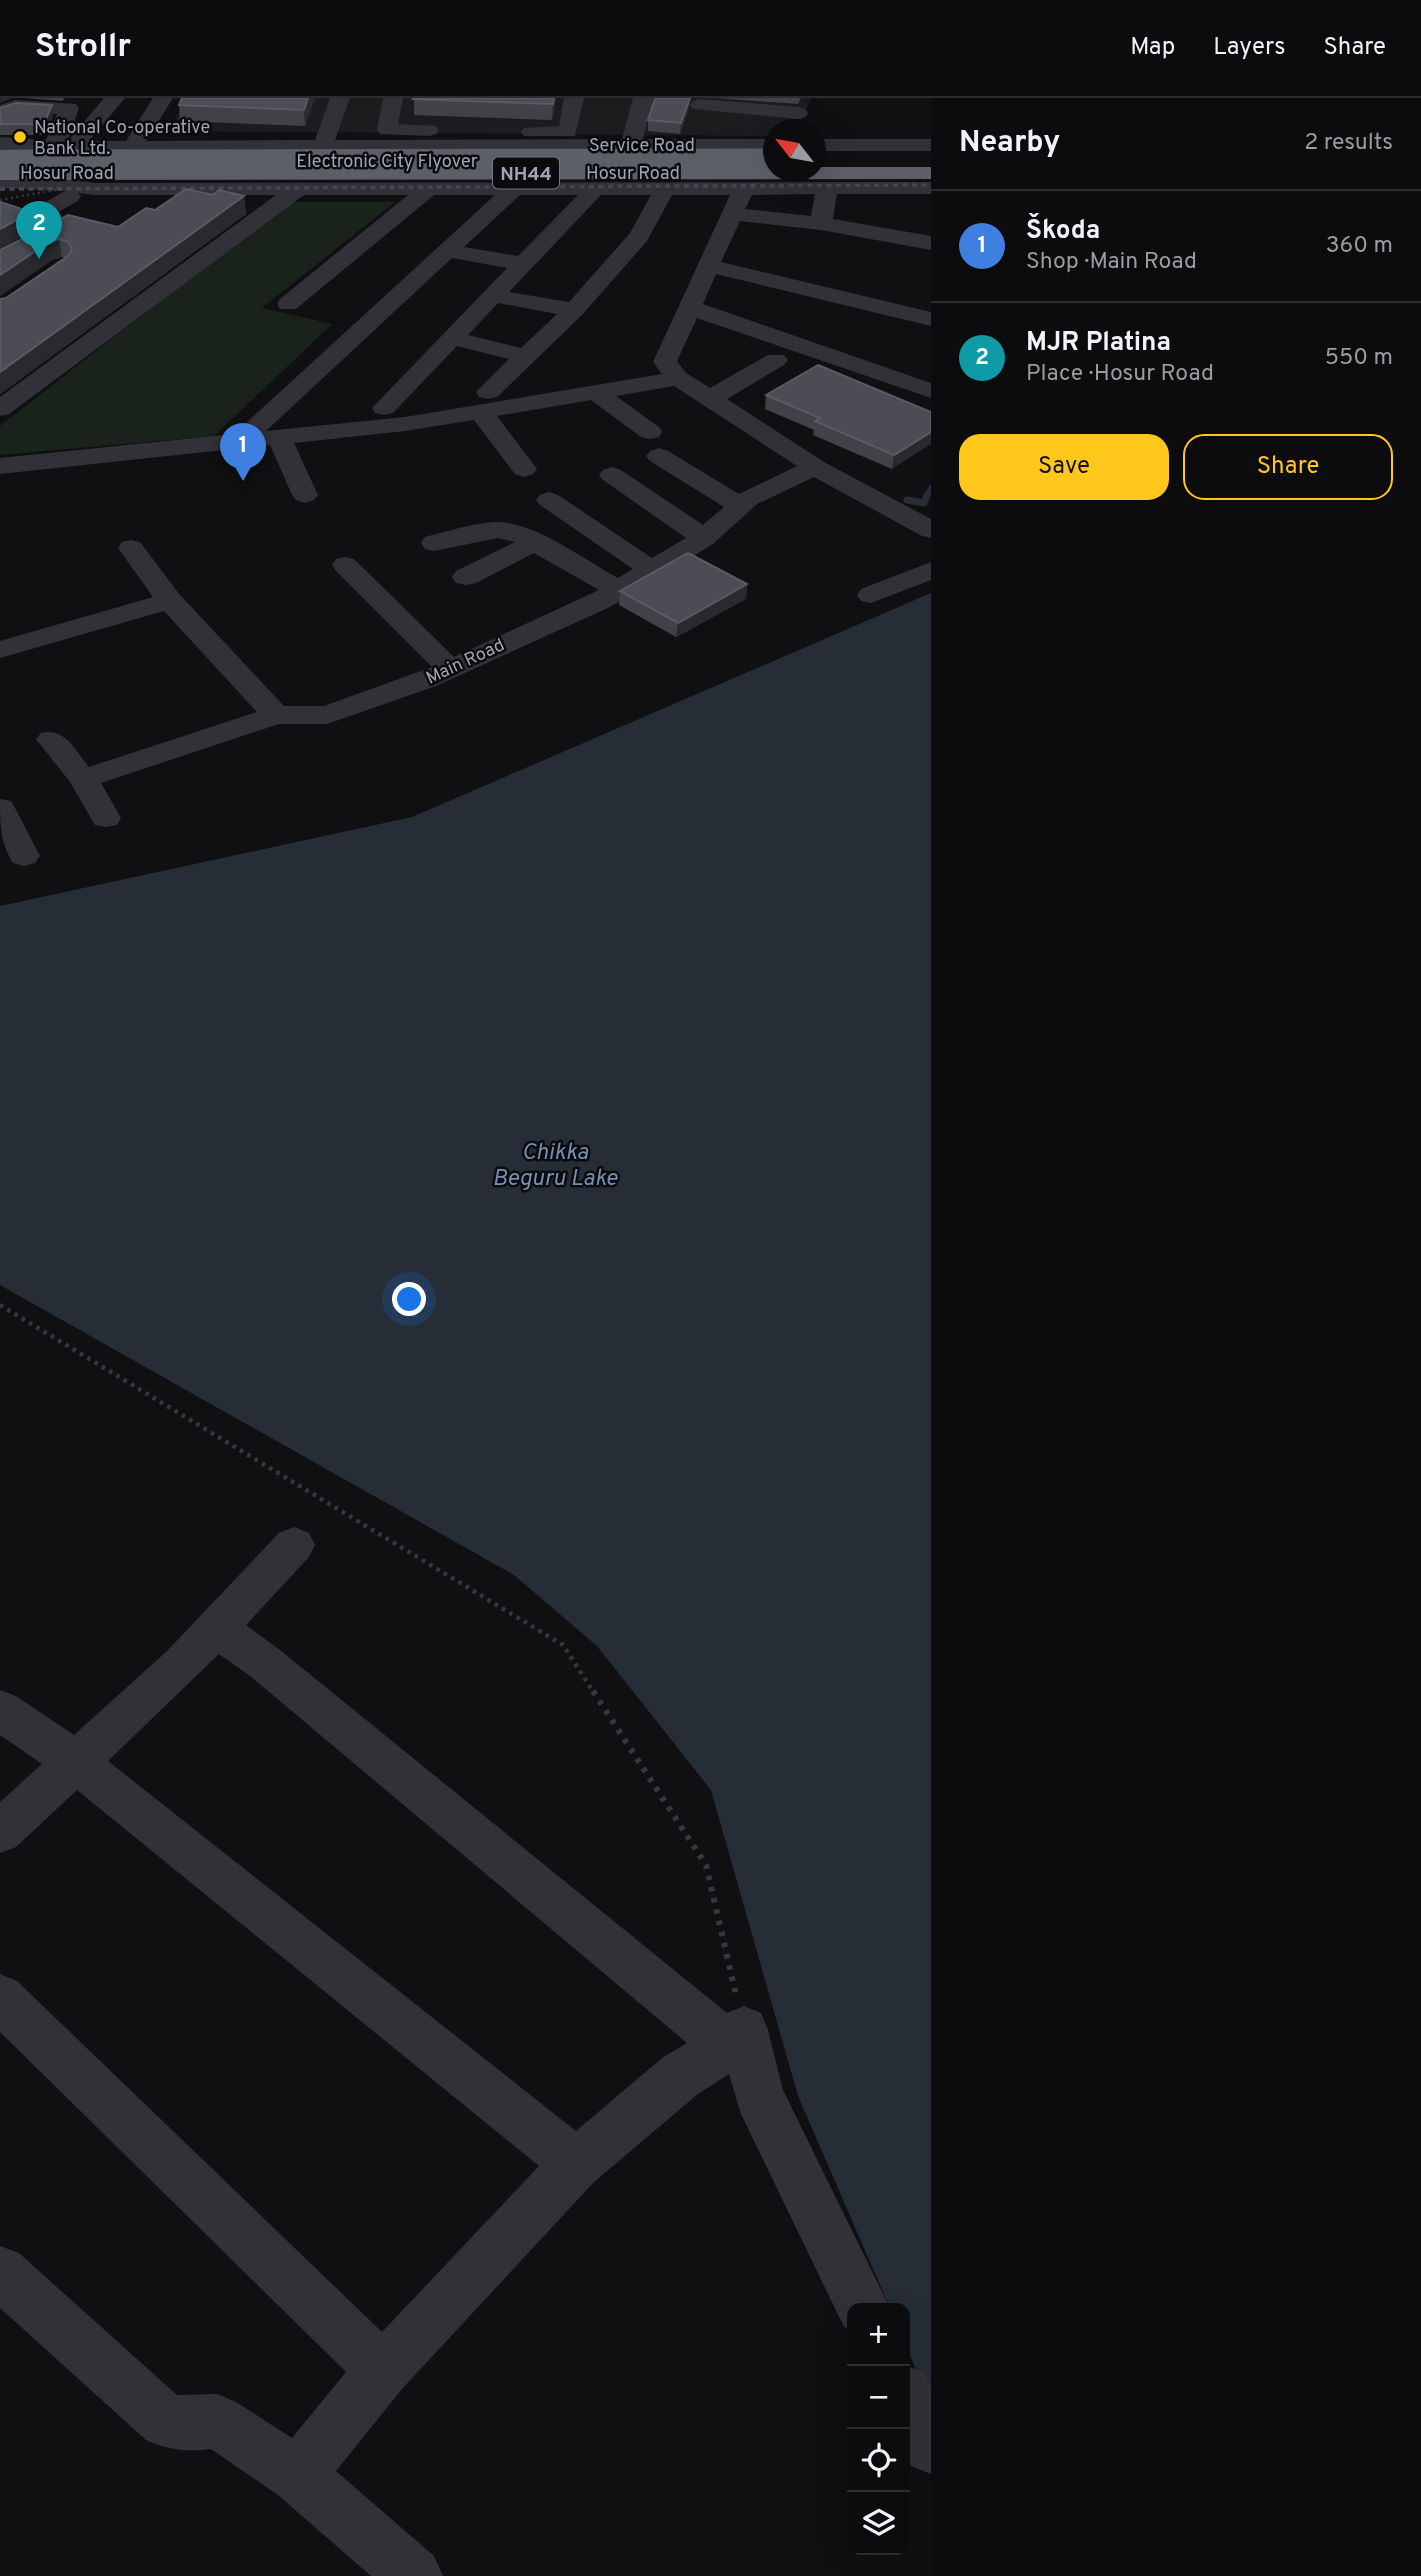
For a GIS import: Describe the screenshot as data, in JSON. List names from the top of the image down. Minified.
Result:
{"streets":{"highway":["Electronic City Flyover","Hosur Road","NH44"],"street":["Service Road","Main Road"]},"crossings":[["Service Road","Hosur Road"],["Electronic City Flyover","Hosur Road"]],"water":["Chikka Beguru Lake"],"places":["National Co-operative Bank Ltd."],"north":"top left","page":{"header":"Strollr","nav":["Map","Layers","Share"],"heading":["Nearby","2 results"],"list":[{"mark":"1","name":"Škoda","note":"Shop · Main Road","value":"360 m"},{"mark":"2","name":"MJR Platina","note":"Place · Hosur Road","value":"550 m"}],"pins":["2","1"],"buttons":["Save","Share"],"map_buttons":["+","−"]}}
